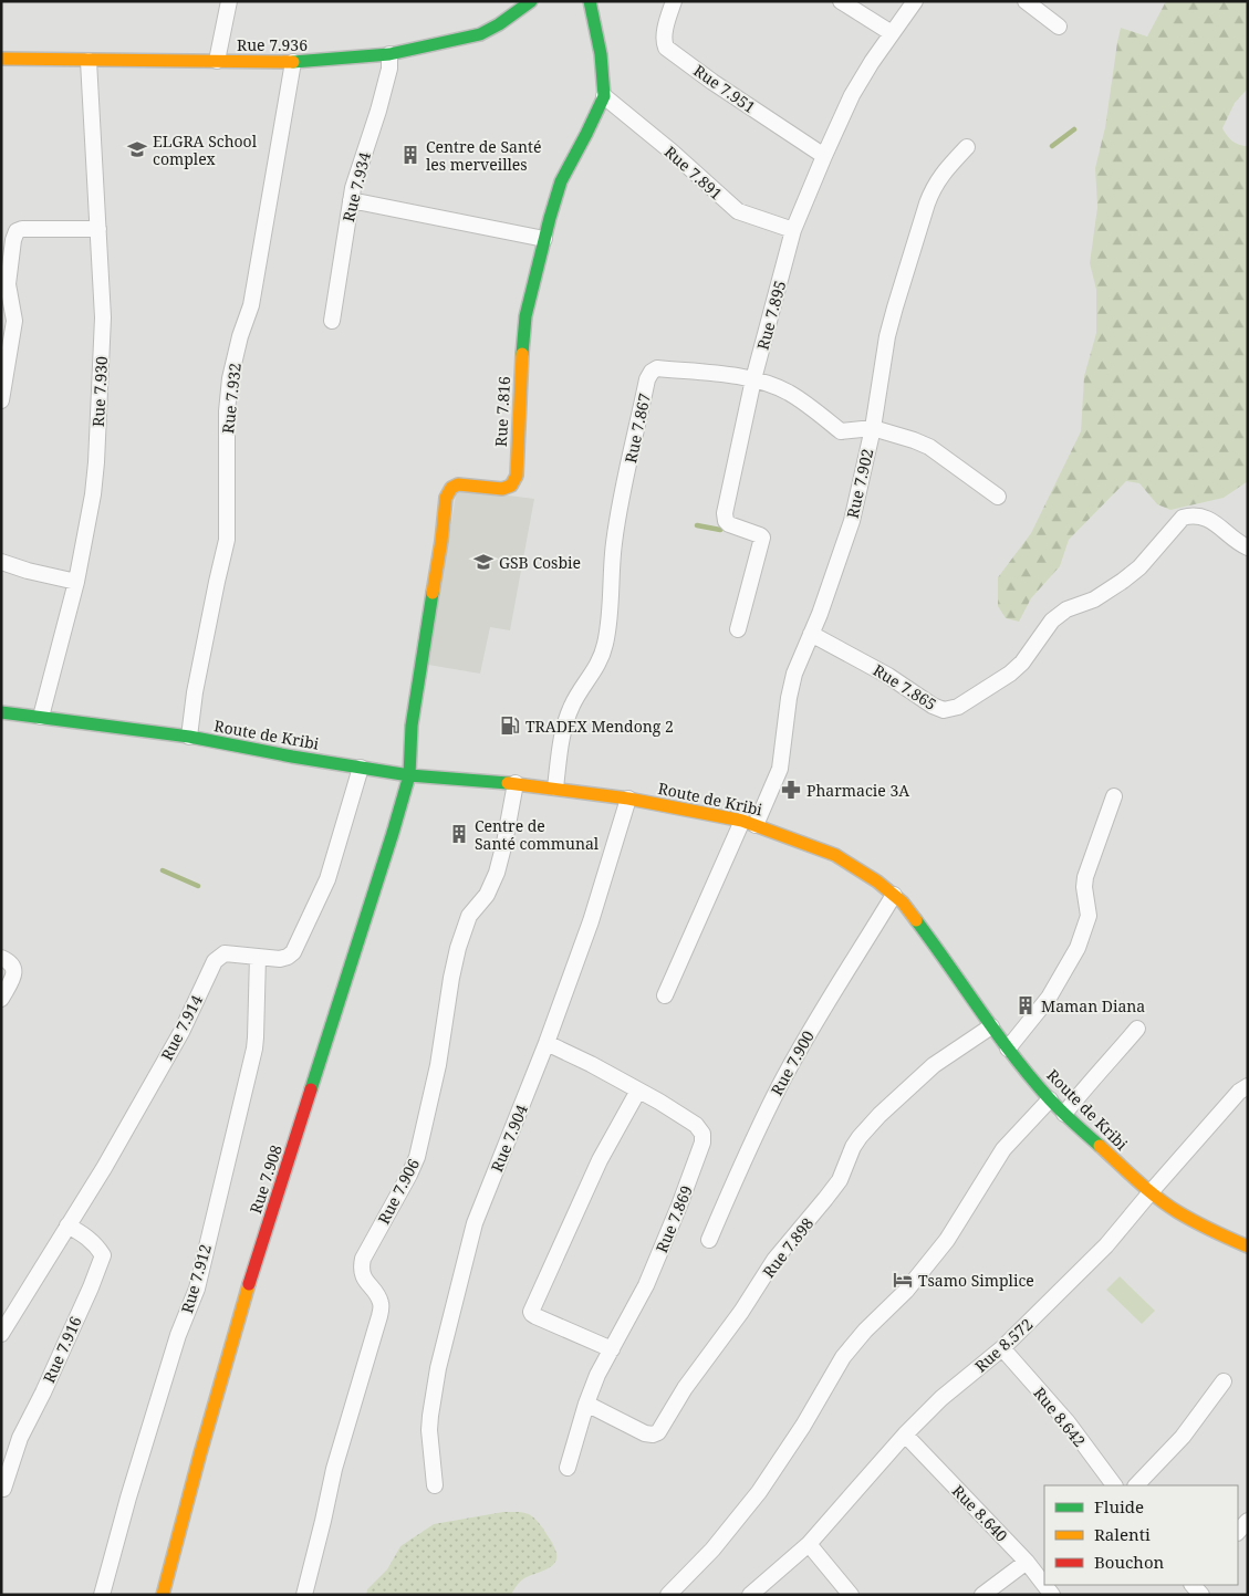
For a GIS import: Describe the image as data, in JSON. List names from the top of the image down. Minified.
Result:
{"streets":{"street":["Rue 7.936","Rue 7.951","Rue 7.891","Rue 7.934","Rue 7.895","Rue 7.930","Rue 7.932","Rue 7.816","Rue 7.867","Rue 7.902","Rue 7.865","Route de Kribi","Rue 7.914","Rue 7.900","Rue 7.904","Rue 7.908","Rue 7.906","Rue 7.869","Rue 7.898","Rue 7.912","Rue 8.572","Rue 7.916","Rue 8.642","Rue 8.640"]},"crossings":[["Rue 7.936","Rue 7.934"],["Rue 7.936","Rue 7.930"],["Rue 7.936","Rue 7.932"],["Rue 7.951","Rue 7.895"],["Rue 7.891","Rue 7.895"],["Rue 7.891","Rue 7.816"],["Rue 7.895","Rue 7.867"],["Rue 7.930","Route de Kribi"],["Rue 7.932","Route de Kribi"],["Rue 7.816","Route de Kribi"],["Rue 7.816","Rue 7.908"],["Rue 7.867","Rue 7.902"],["Rue 7.867","Route de Kribi"],["Rue 7.902","Rue 7.865"],["Rue 7.902","Route de Kribi"],["Route de Kribi","Rue 7.914"],["Route de Kribi","Rue 7.900"],["Route de Kribi","Rue 7.904"],["Route de Kribi","Rue 7.908"],["Route de Kribi","Rue 7.906"],["Route de Kribi","Rue 7.898"],["Route de Kribi","Rue 8.572"],["Rue 7.914","Rue 7.912"],["Rue 7.914","Rue 7.916"],["Rue 7.904","Rue 7.869"],["Rue 7.869","Rue 7.898"],["Rue 8.572","Rue 8.642"],["Rue 8.572","Rue 8.640"]],"places":{"school or university":["ELGRA School complex","GSB Cosbie"],"building":["Centre de Santé les merveilles","Centre de Santé communal","Maman Diana"],"fuel station":["TRADEX Mendong 2"],"pharmacy":["Pharmacie 3A"],"hotel":["Tsamo Simplice"]},"legend":["Fluide","Ralenti","Bouchon"]}
